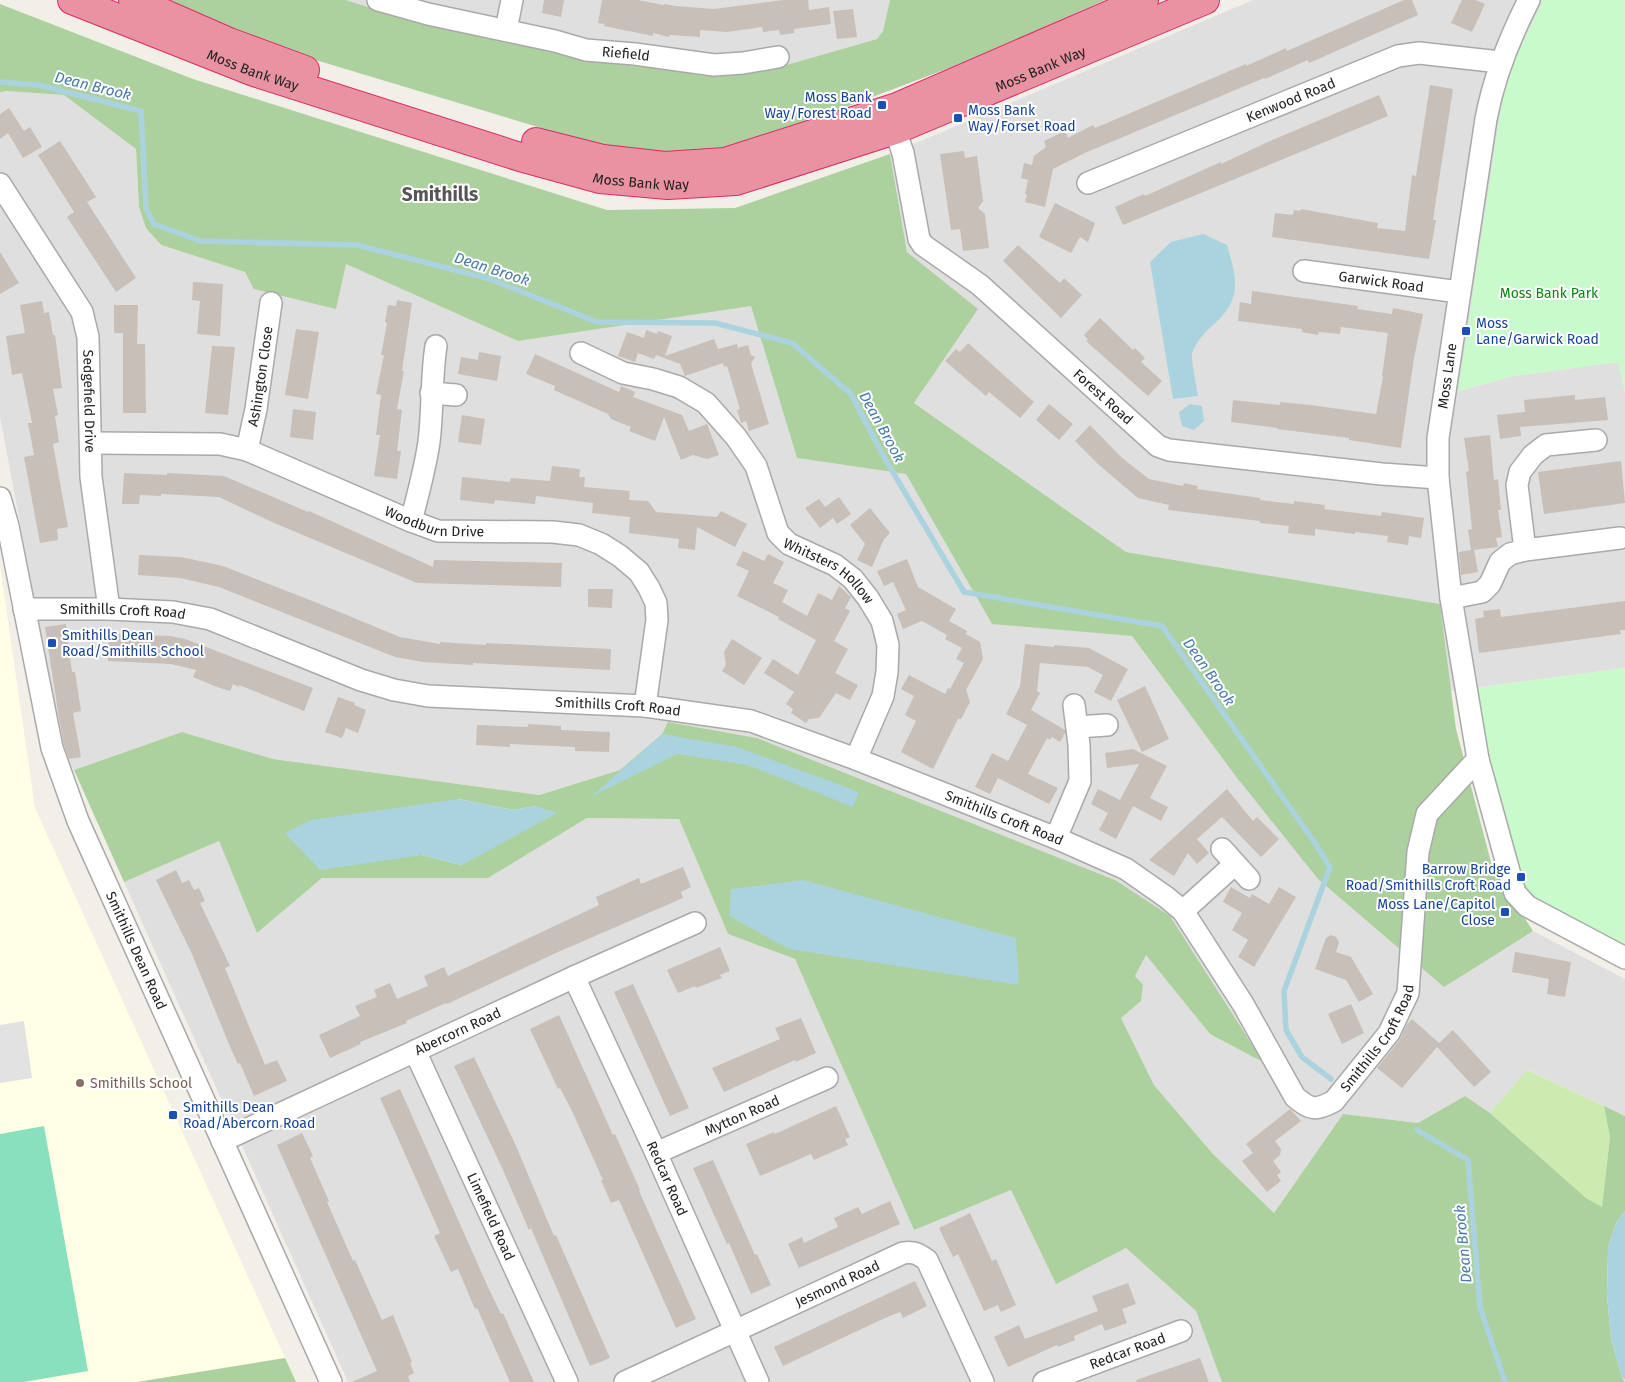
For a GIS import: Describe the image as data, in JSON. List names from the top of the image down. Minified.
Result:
{"streets":{"highway":["Moss Bank Way"],"street":["Riefield","Kenwood Road","Garwick Road","Moss Lane","Ashington Close","Forest Road","Sedgefield Drive","Woodburn Drive","Whitsters Hollow","Smithills Croft Road","Smithills Dean Road","Abercorn Road","Mytton Road","Redcar Road","Limefield Road","Jesmond Road"]},"crossings":[["Moss Bank Way","Forest Road"],["Kenwood Road","Moss Lane"],["Garwick Road","Moss Lane"],["Moss Lane","Forest Road"],["Moss Lane","Smithills Croft Road"],["Ashington Close","Woodburn Drive"],["Sedgefield Drive","Woodburn Drive"],["Sedgefield Drive","Smithills Croft Road"],["Woodburn Drive","Smithills Croft Road"],["Whitsters Hollow","Smithills Croft Road"],["Smithills Croft Road","Smithills Dean Road"],["Smithills Dean Road","Abercorn Road"],["Abercorn Road","Redcar Road"],["Abercorn Road","Limefield Road"],["Mytton Road","Redcar Road"],["Redcar Road","Jesmond Road"]],"districts":["Smithills"],"water":["Dean Brook"],"parks":["Moss Bank Park"],"places":{"transit":["Moss Bank Way/Forest Road","Moss Bank Way/Forset Road","Moss Lane/Garwick Road","Smithills Dean Road/Smithills School","Barrow Bridge Road/Smithills Croft Road","Moss Lane/Capitol Close","Smithills Dean Road/Abercorn Road"],"other":["Smithills School"]}}
